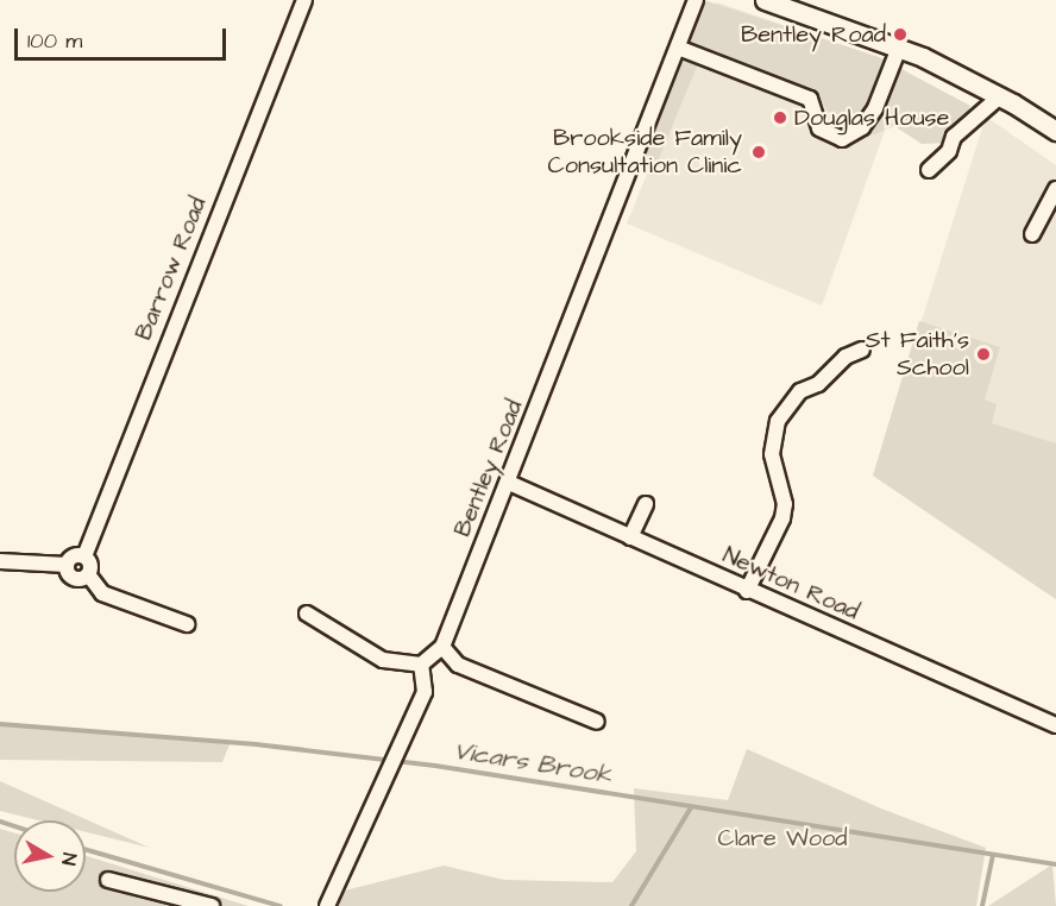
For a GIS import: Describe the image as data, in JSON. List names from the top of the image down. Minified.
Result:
{"streets":{"street":["Barrow Road","Bentley Road","Newton Road"]},"crossings":[["Bentley Road","Newton Road"]],"water":["Vicars Brook"],"parks":["Clare Wood"],"places":["Bentley Road","Douglas House","Brookside Family Consultation Clinic","St Faith's School"],"scale_bar":"100 m","north":"right"}
